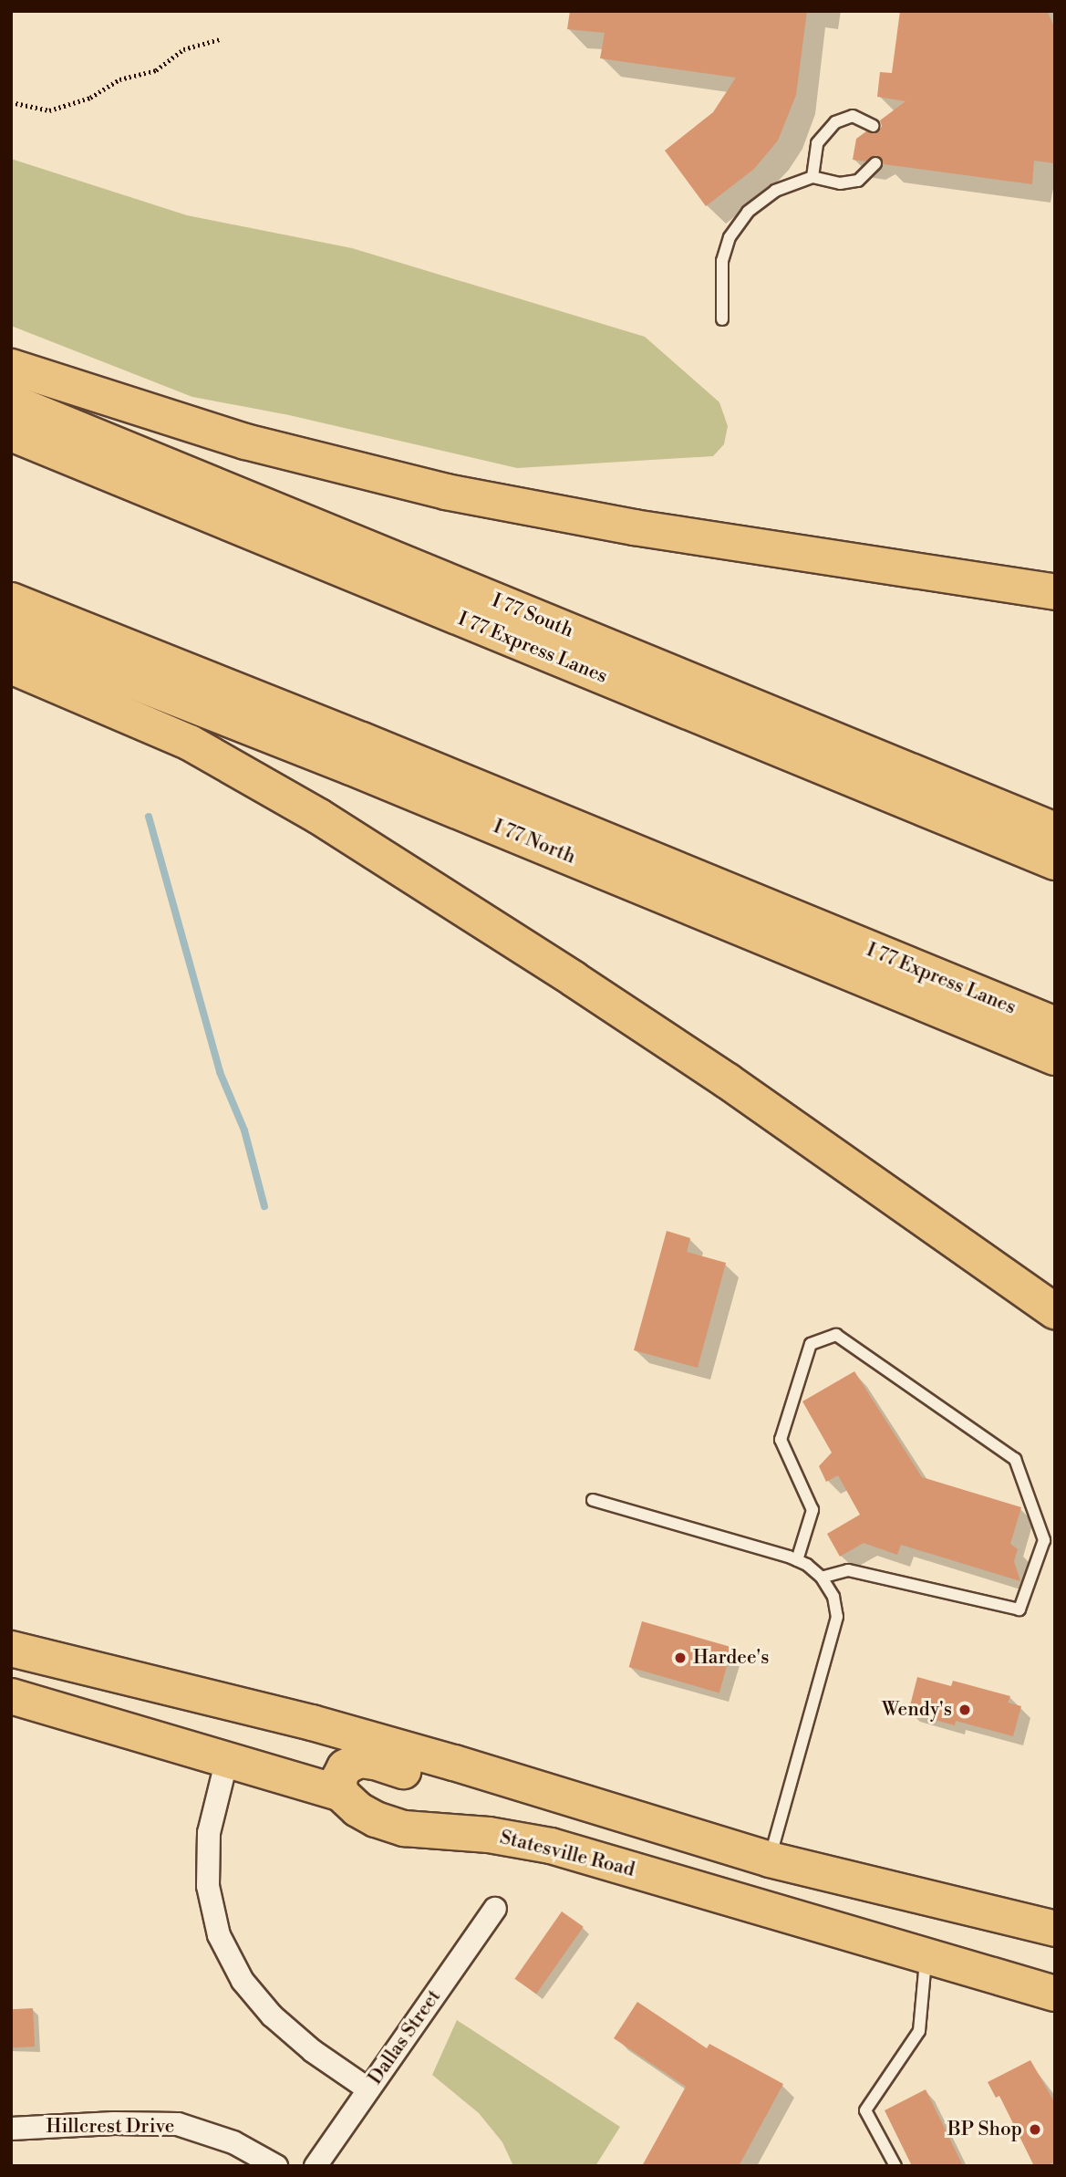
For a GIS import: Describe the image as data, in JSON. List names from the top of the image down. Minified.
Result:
{"streets":{"main road":["I 77 South","I 77 Express Lanes","I 77 North","Statesville Road"],"street":["Dallas Street","Hillcrest Drive"]},"places":["Hardee's","Wendy's","BP Shop"]}
